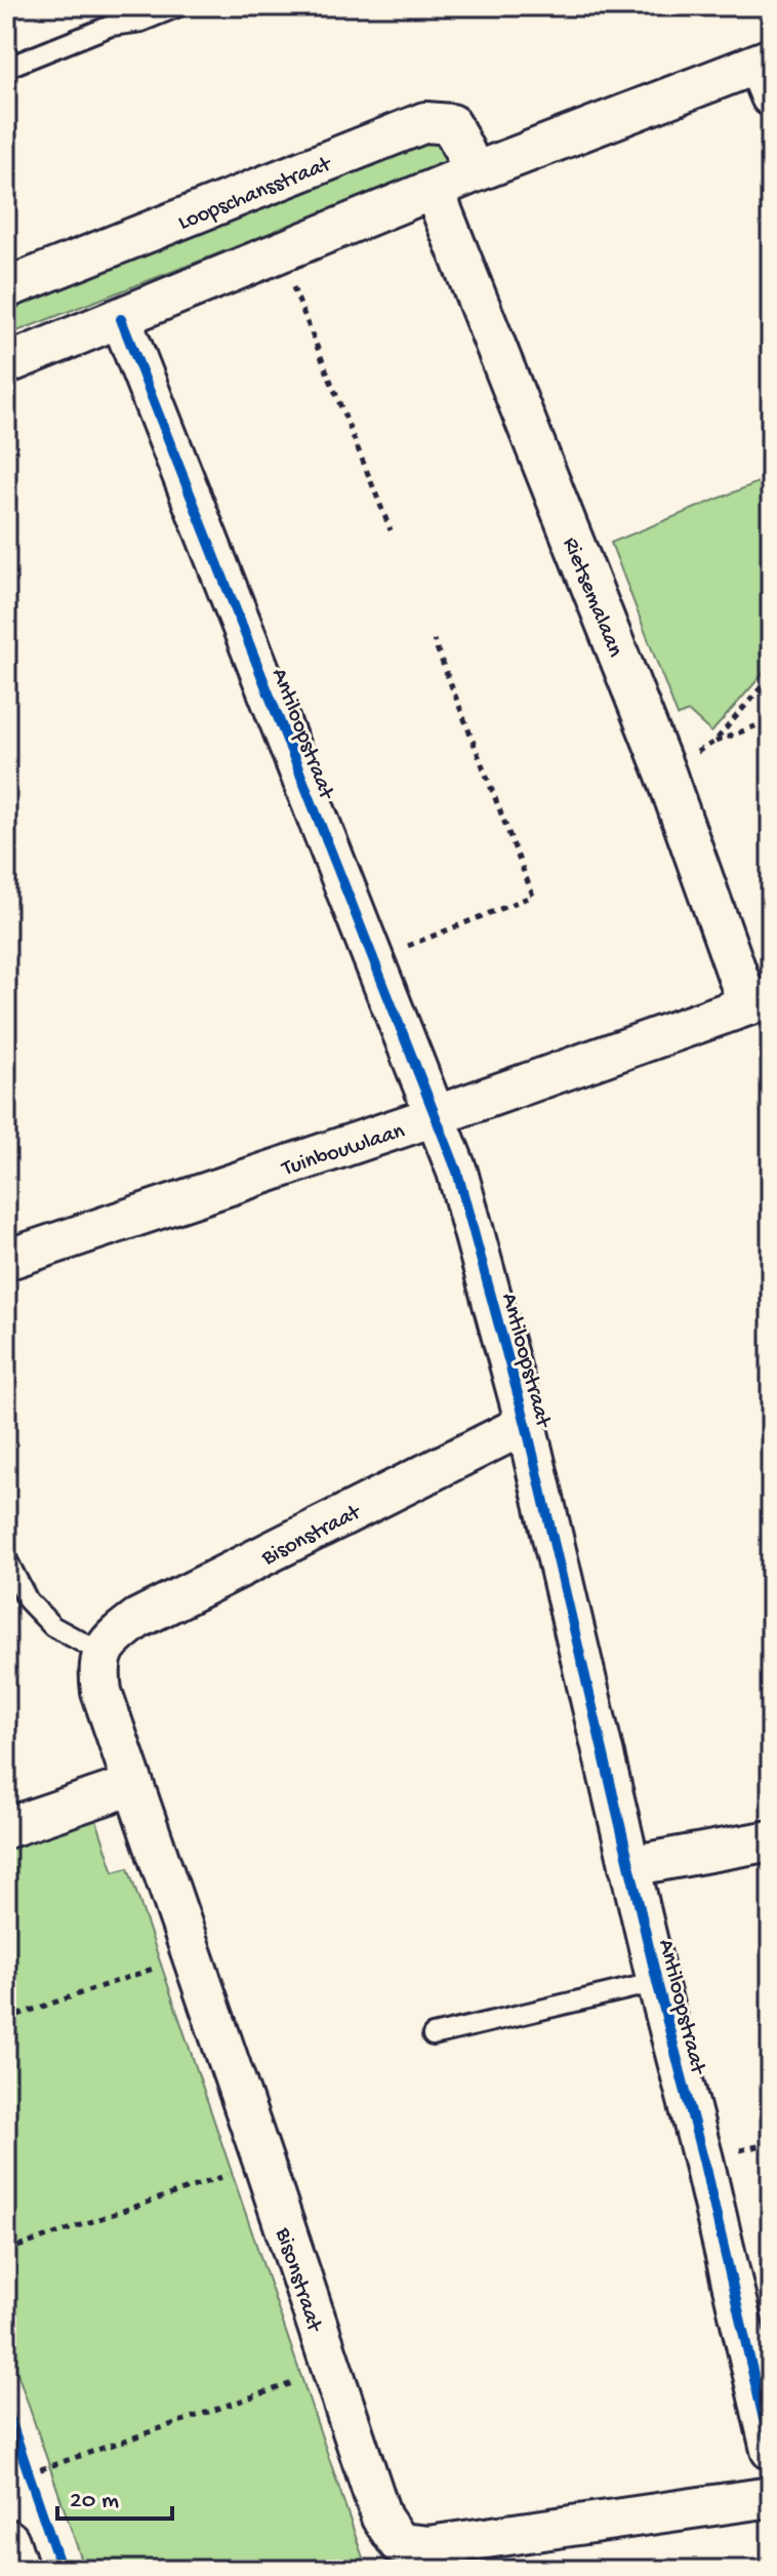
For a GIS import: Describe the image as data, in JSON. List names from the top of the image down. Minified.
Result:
{"streets":{"street":["Loopschansstraat","Rietsemalaan","Antiloopstraat","Tuinbouwlaan","Bisonstraat"]},"crossings":[["Rietsemalaan","Tuinbouwlaan"],["Antiloopstraat","Tuinbouwlaan"],["Antiloopstraat","Bisonstraat"]],"scale_bar":"20 m"}
